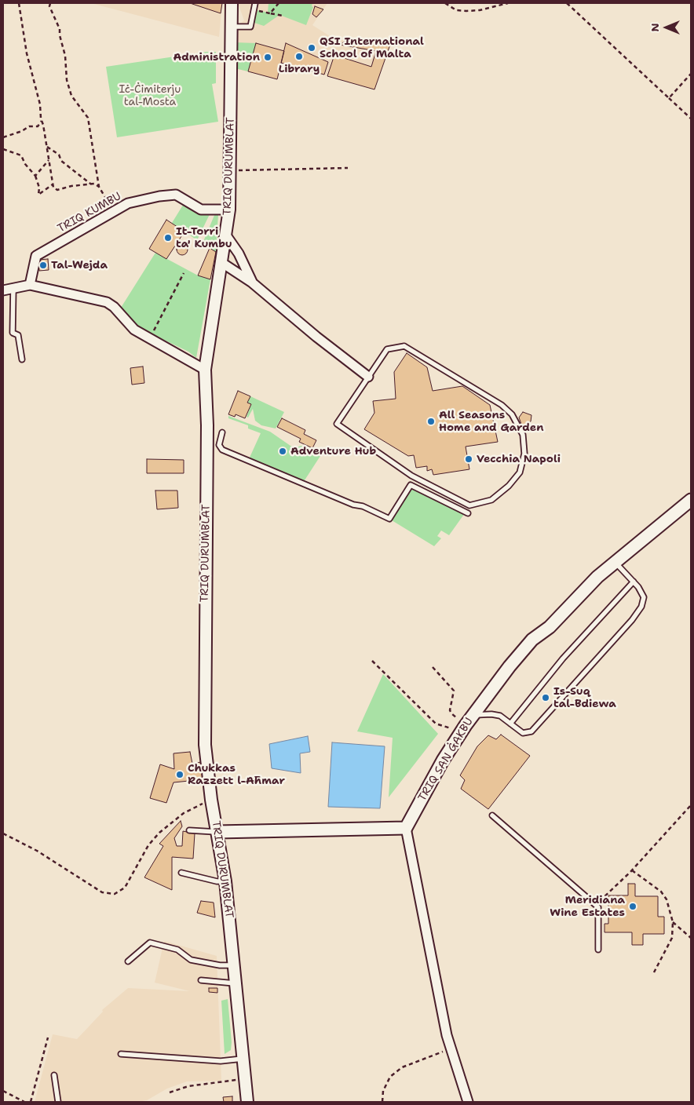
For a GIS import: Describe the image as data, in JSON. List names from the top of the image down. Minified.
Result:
{"streets":{"main road":["TRIQ SAN ĠAKBU"],"street":["TRIQ DURUMBLAT","TRIQ KUMBU"]},"crossings":[["TRIQ DURUMBLAT","TRIQ KUMBU"]],"parks":["Iċ-Ċimiterju tal-Mosta"],"places":["QSI International School of Malta","Library","Administration","It-Torri ta' Kumbu","Tal-Wejda","All Seasons Home and Garden","Adventure Hub","Vecchia Napoli","Is-Suq tal-Bdiewa","Chukkas Razzett l-Aħmar","Meridiana Wine Estates"],"north":"left"}
